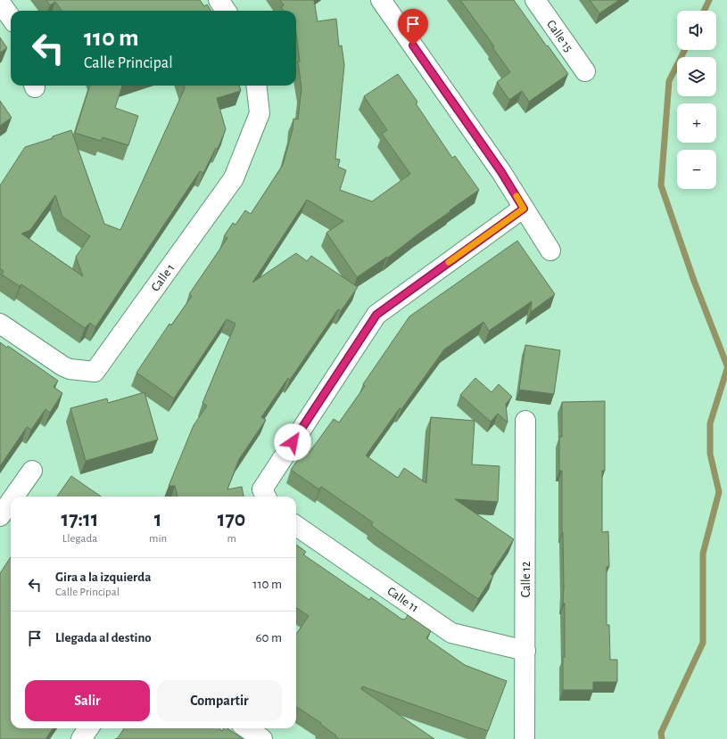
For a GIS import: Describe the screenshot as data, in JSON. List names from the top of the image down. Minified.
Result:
{"streets":{"street":["Calle 15","Calle 1","Calle 12","Calle 11"]},"crossings":[["Calle 12","Calle 11"]],"page":{"map_buttons":["+","−"],"turn":["110 m","Calle Principal"],"eta":["17:11","Llegada","1","min","170","m"],"list":[{"name":"Gira a la izquierda","note":"Calle Principal","value":"110 m"},{"name":"Llegada al destino","value":"60 m"}],"buttons":["Salir","Compartir"]}}
